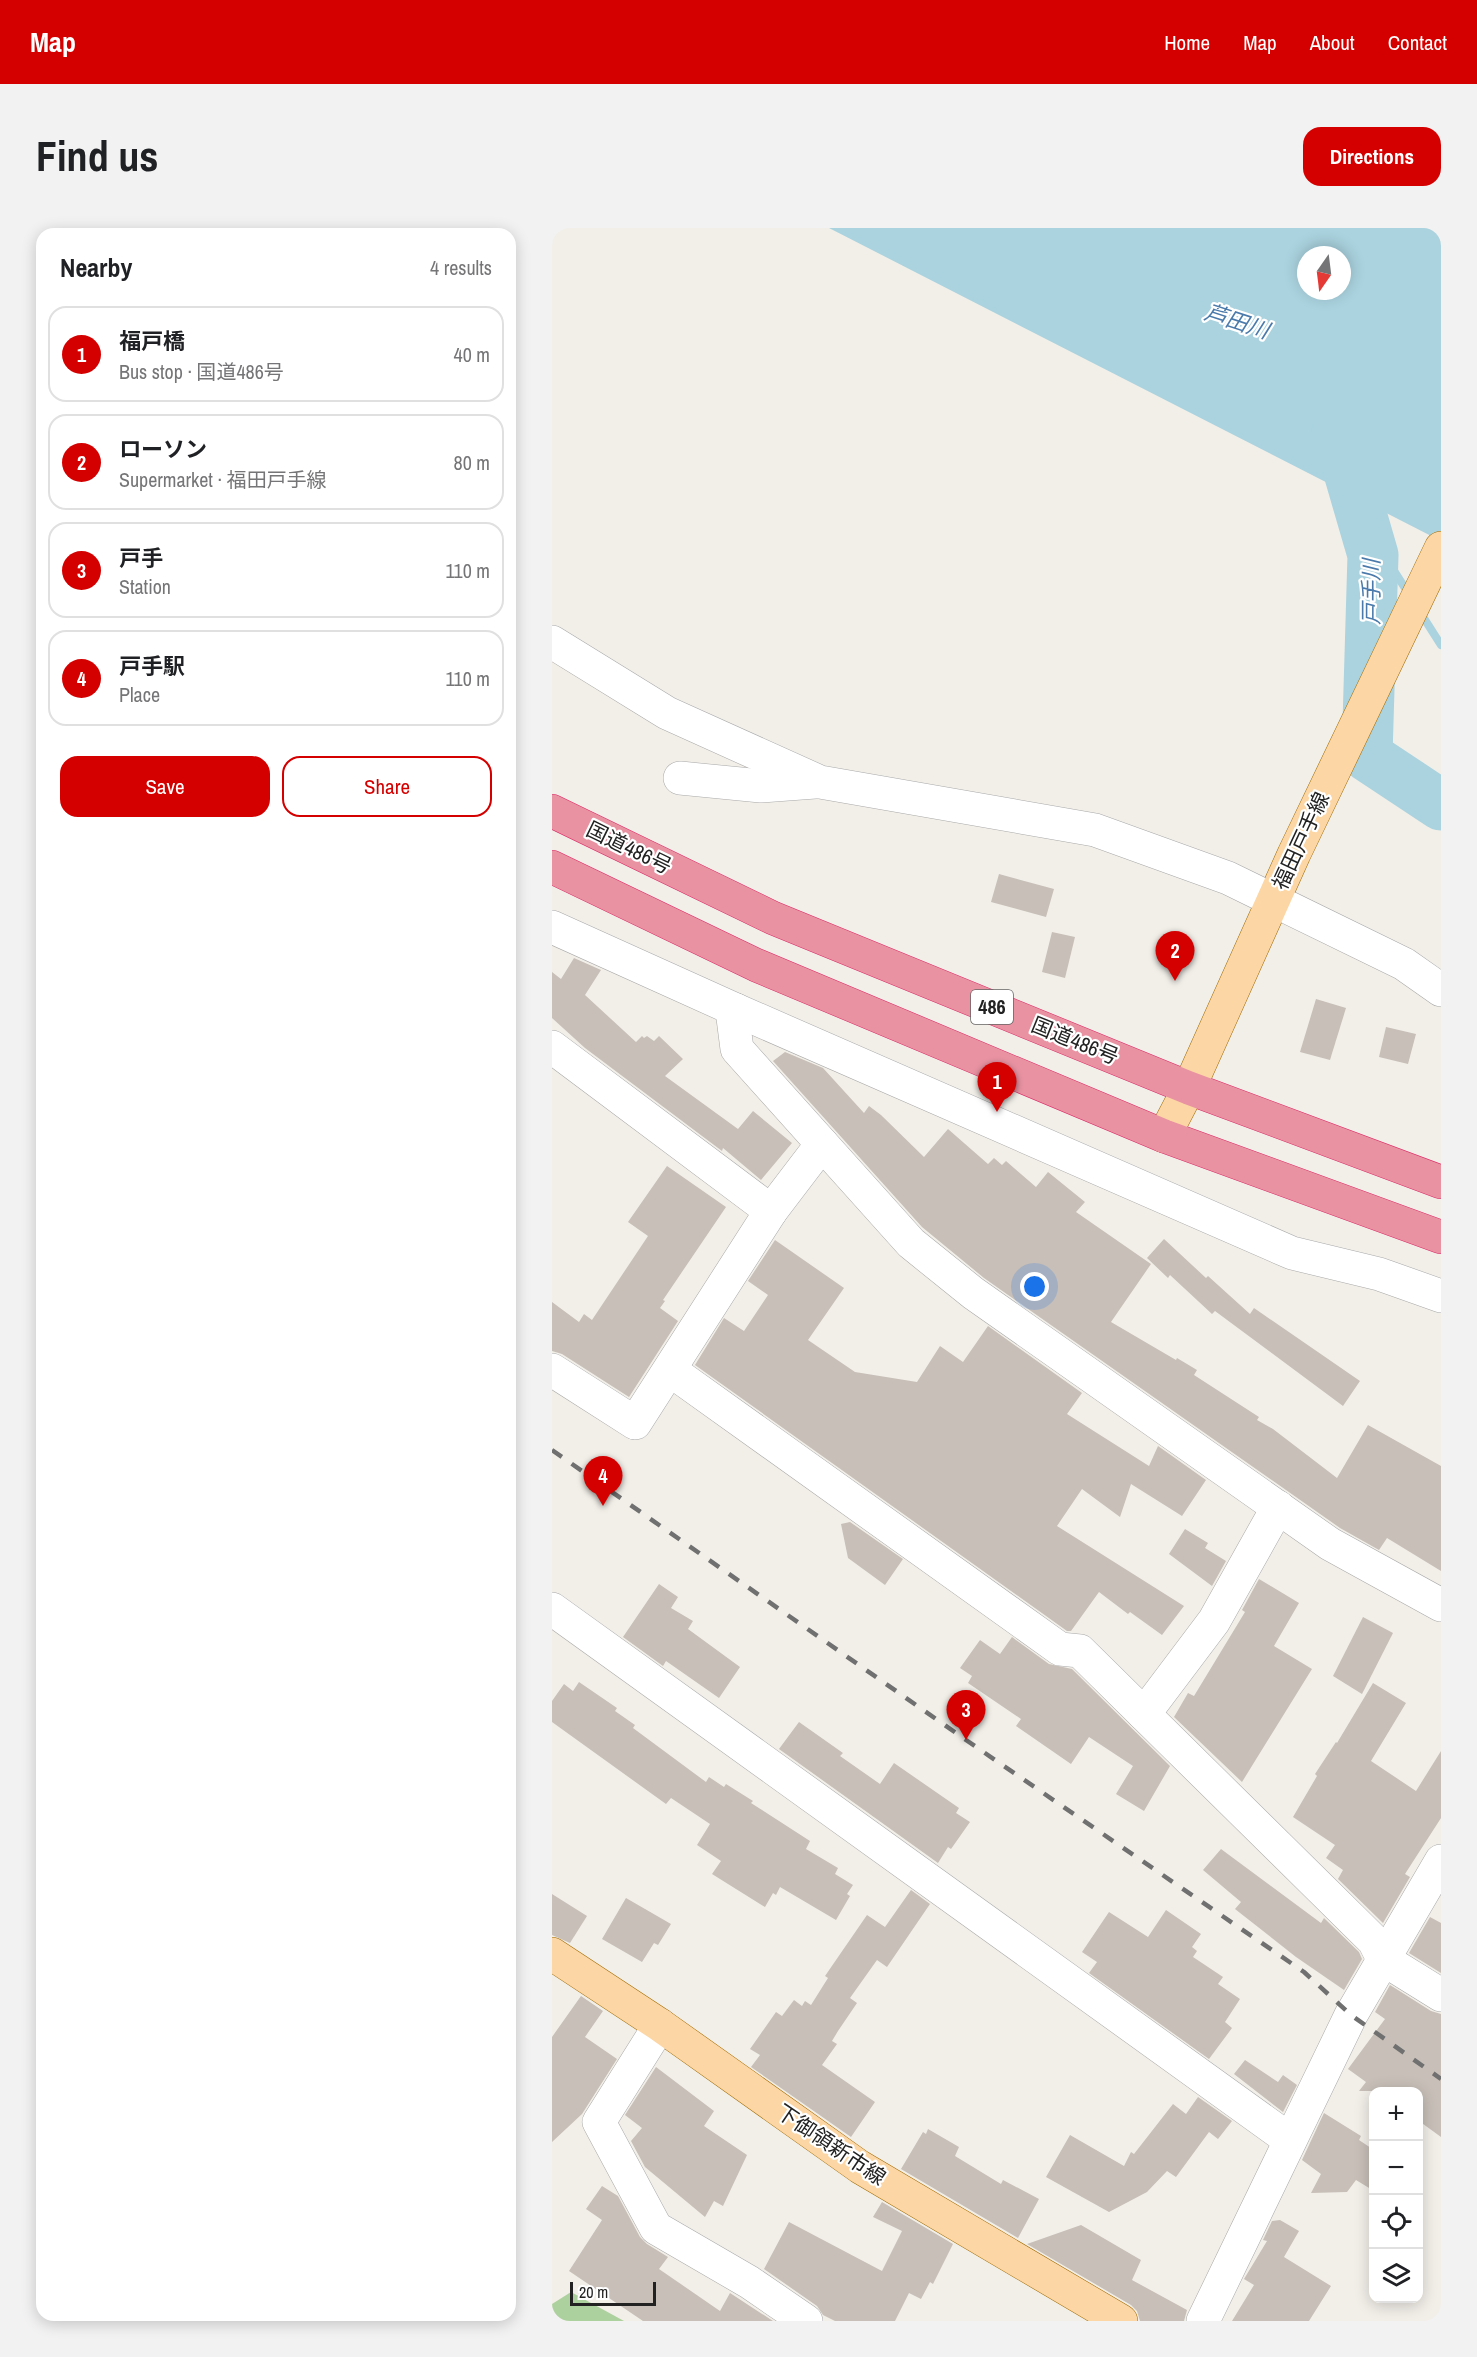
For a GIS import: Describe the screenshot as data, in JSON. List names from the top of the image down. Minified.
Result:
{"streets":{"highway":["国道486号","486"],"main road":["福田戸手線","下御領新市線"]},"crossings":[["福田戸手線","国道486号"],["福田戸手線","486"]],"water":["芦田川","戸手川"],"scale_bar":"20 m","north":"bottom","page":{"header":"Map","nav":["Home","Map","About","Contact"],"buttons":["Directions",["Save","Share"]],"title":"Find us","heading":["Nearby","4 results"],"list":[{"mark":"1","name":"福戸橋","note":"Bus stop · 国道486号","value":"40 m"},{"mark":"2","name":"ローソン","note":"Supermarket · 福田戸手線","value":"80 m"},{"mark":"3","name":"戸手","note":"Station","value":"110 m"},{"mark":"4","name":"戸手駅","note":"Place","value":"110 m"}],"pins":["2","1","4","3"],"map_buttons":["+","−"],"scale":"20 m"}}
